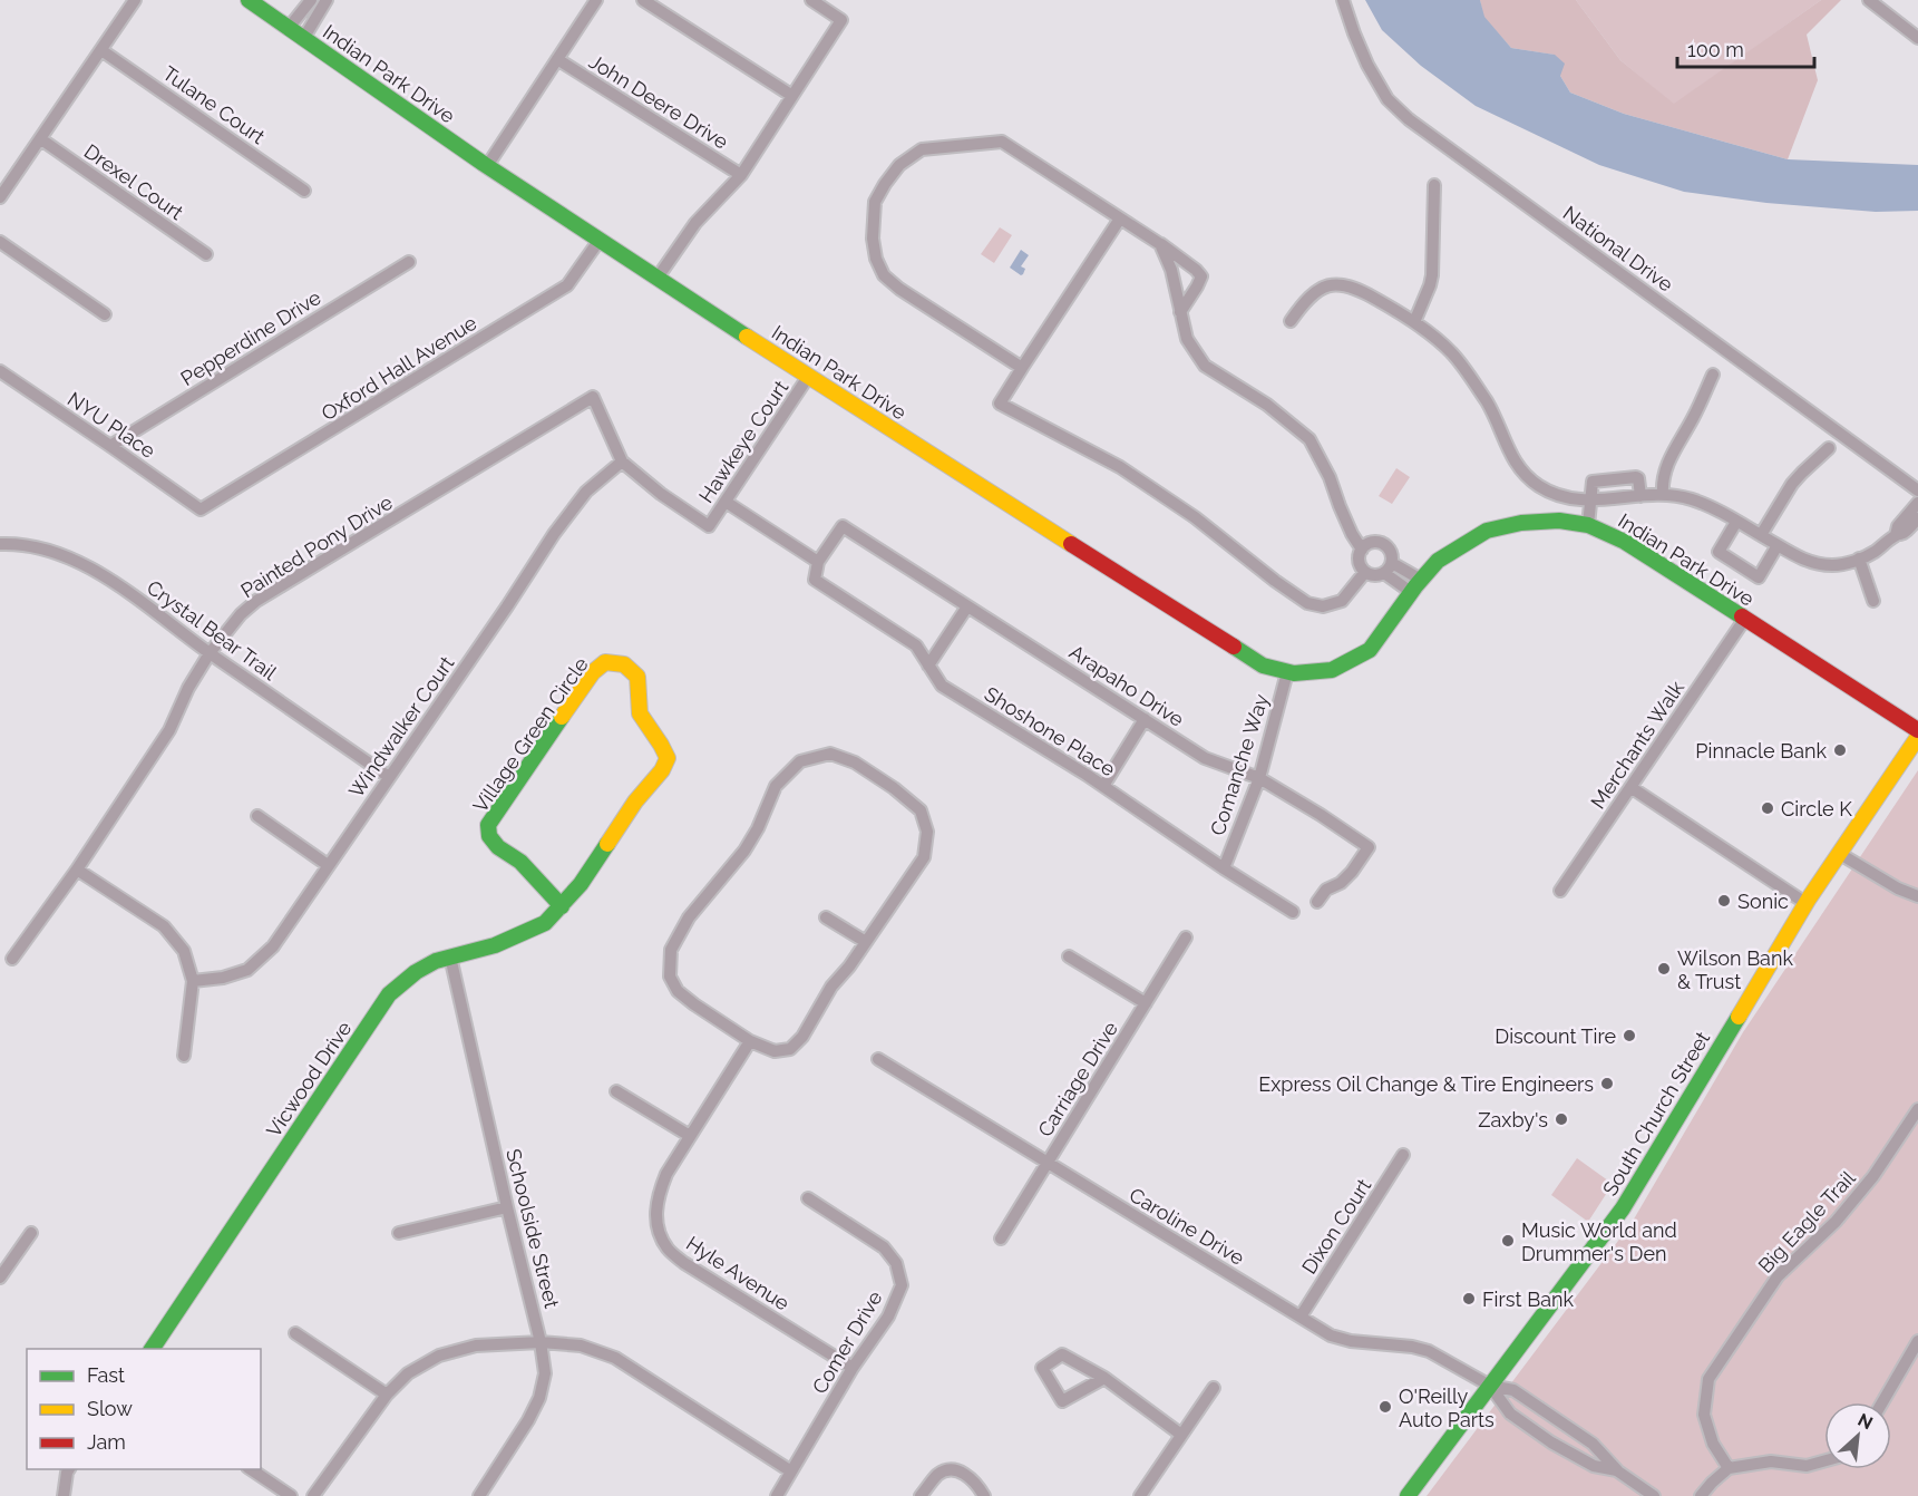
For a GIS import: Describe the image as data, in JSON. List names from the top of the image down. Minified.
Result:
{"streets":{"main road":["Indian Park Drive","Village Green Circle","Vicwood Drive","South Church Street"],"street":["John Deere Drive","Tulane Court","Drexel Court","National Drive","Pepperdine Drive","Oxford Hall Avenue","NYU Place","Hawkeye Court","Painted Pony Drive","Crystal Bear Trail","Arapaho Drive","Windwalker Court","Shoshone Place","Merchants Walk","Comanche Way","Carriage Drive","Big Eagle Trail","Caroline Drive","Dixon Court","Schoolside Street","Hyle Avenue","Comer Drive"]},"crossings":[["Indian Park Drive","Oxford Hall Avenue"],["Indian Park Drive","Hawkeye Court"],["Indian Park Drive","Merchants Walk"],["Indian Park Drive","Comanche Way"],["Pepperdine Drive","NYU Place"],["Oxford Hall Avenue","NYU Place"],["Hawkeye Court","Painted Pony Drive"],["Hawkeye Court","Windwalker Court"],["Painted Pony Drive","Crystal Bear Trail"],["Painted Pony Drive","Windwalker Court"],["Crystal Bear Trail","Windwalker Court"],["Arapaho Drive","Shoshone Place"],["Arapaho Drive","Comanche Way"],["Shoshone Place","Comanche Way"],["Village Green Circle","Vicwood Drive"],["Vicwood Drive","Schoolside Street"],["Carriage Drive","Caroline Drive"],["South Church Street","Caroline Drive"],["Caroline Drive","Dixon Court"],["Hyle Avenue","Comer Drive"]],"places":["Pinnacle Bank","Circle K","Sonic","Wilson Bank & Trust","Discount Tire","Express Oil Change & Tire Engineers","Zaxby's","Music World and Drummer's Den","First Bank","O'Reilly Auto Parts"],"legend":["Fast","Slow","Jam"],"scale_bar":"100 m","north":"top right"}
